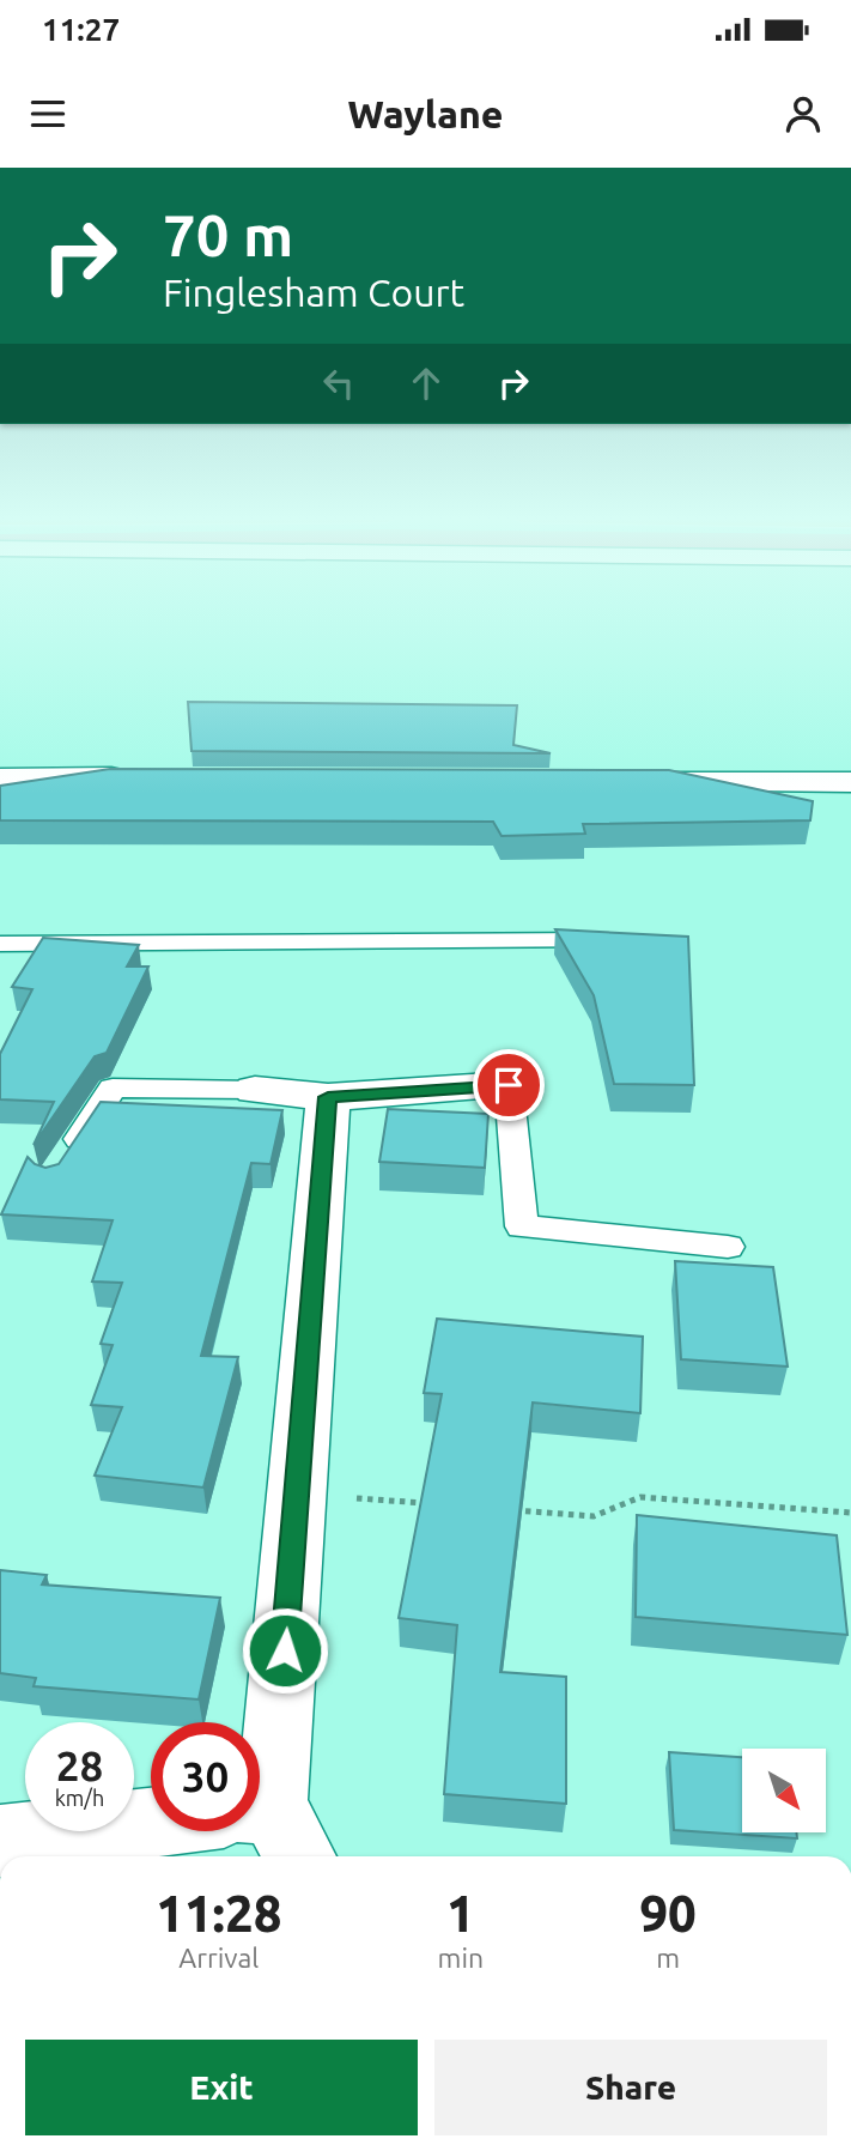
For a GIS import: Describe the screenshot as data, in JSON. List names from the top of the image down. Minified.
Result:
{"north":"bottom right","page":{"status":"11:27","header":"Waylane","turn":["70 m","Finglesham Court"],"speed":"28 km/h","limit":"30","eta":["11:28","Arrival","1","min","90","m"],"buttons":["Exit","Share"]}}
